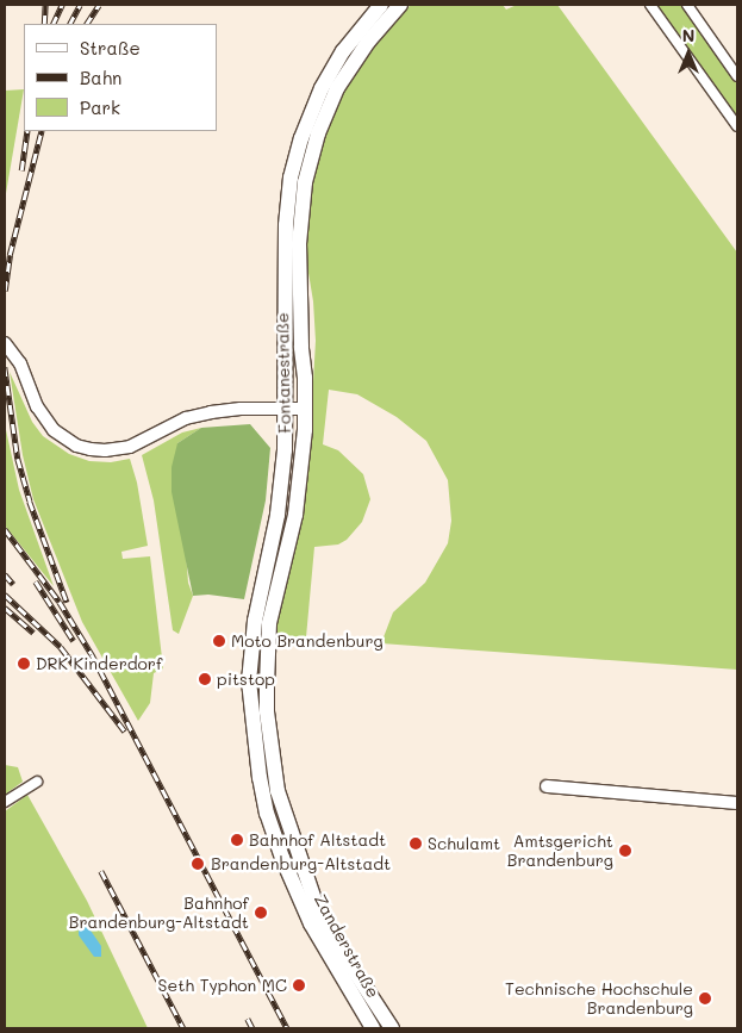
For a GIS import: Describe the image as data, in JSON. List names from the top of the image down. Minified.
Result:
{"streets":{"main road":["Fontanestraße","Zanderstraße"]},"crossings":[["Fontanestraße","Zanderstraße"]],"places":["Moto Brandenburg","DRK Kinderdorf","pitstop","Bahnhof Altstadt","Schulamt","Amtsgericht Brandenburg","Brandenburg-Altstadt","Bahnhof Brandenburg-Altstadt","Seth Typhon MC","Technische Hochschule Brandenburg"],"legend":["Straße","Bahn","Park"],"north":"top"}
